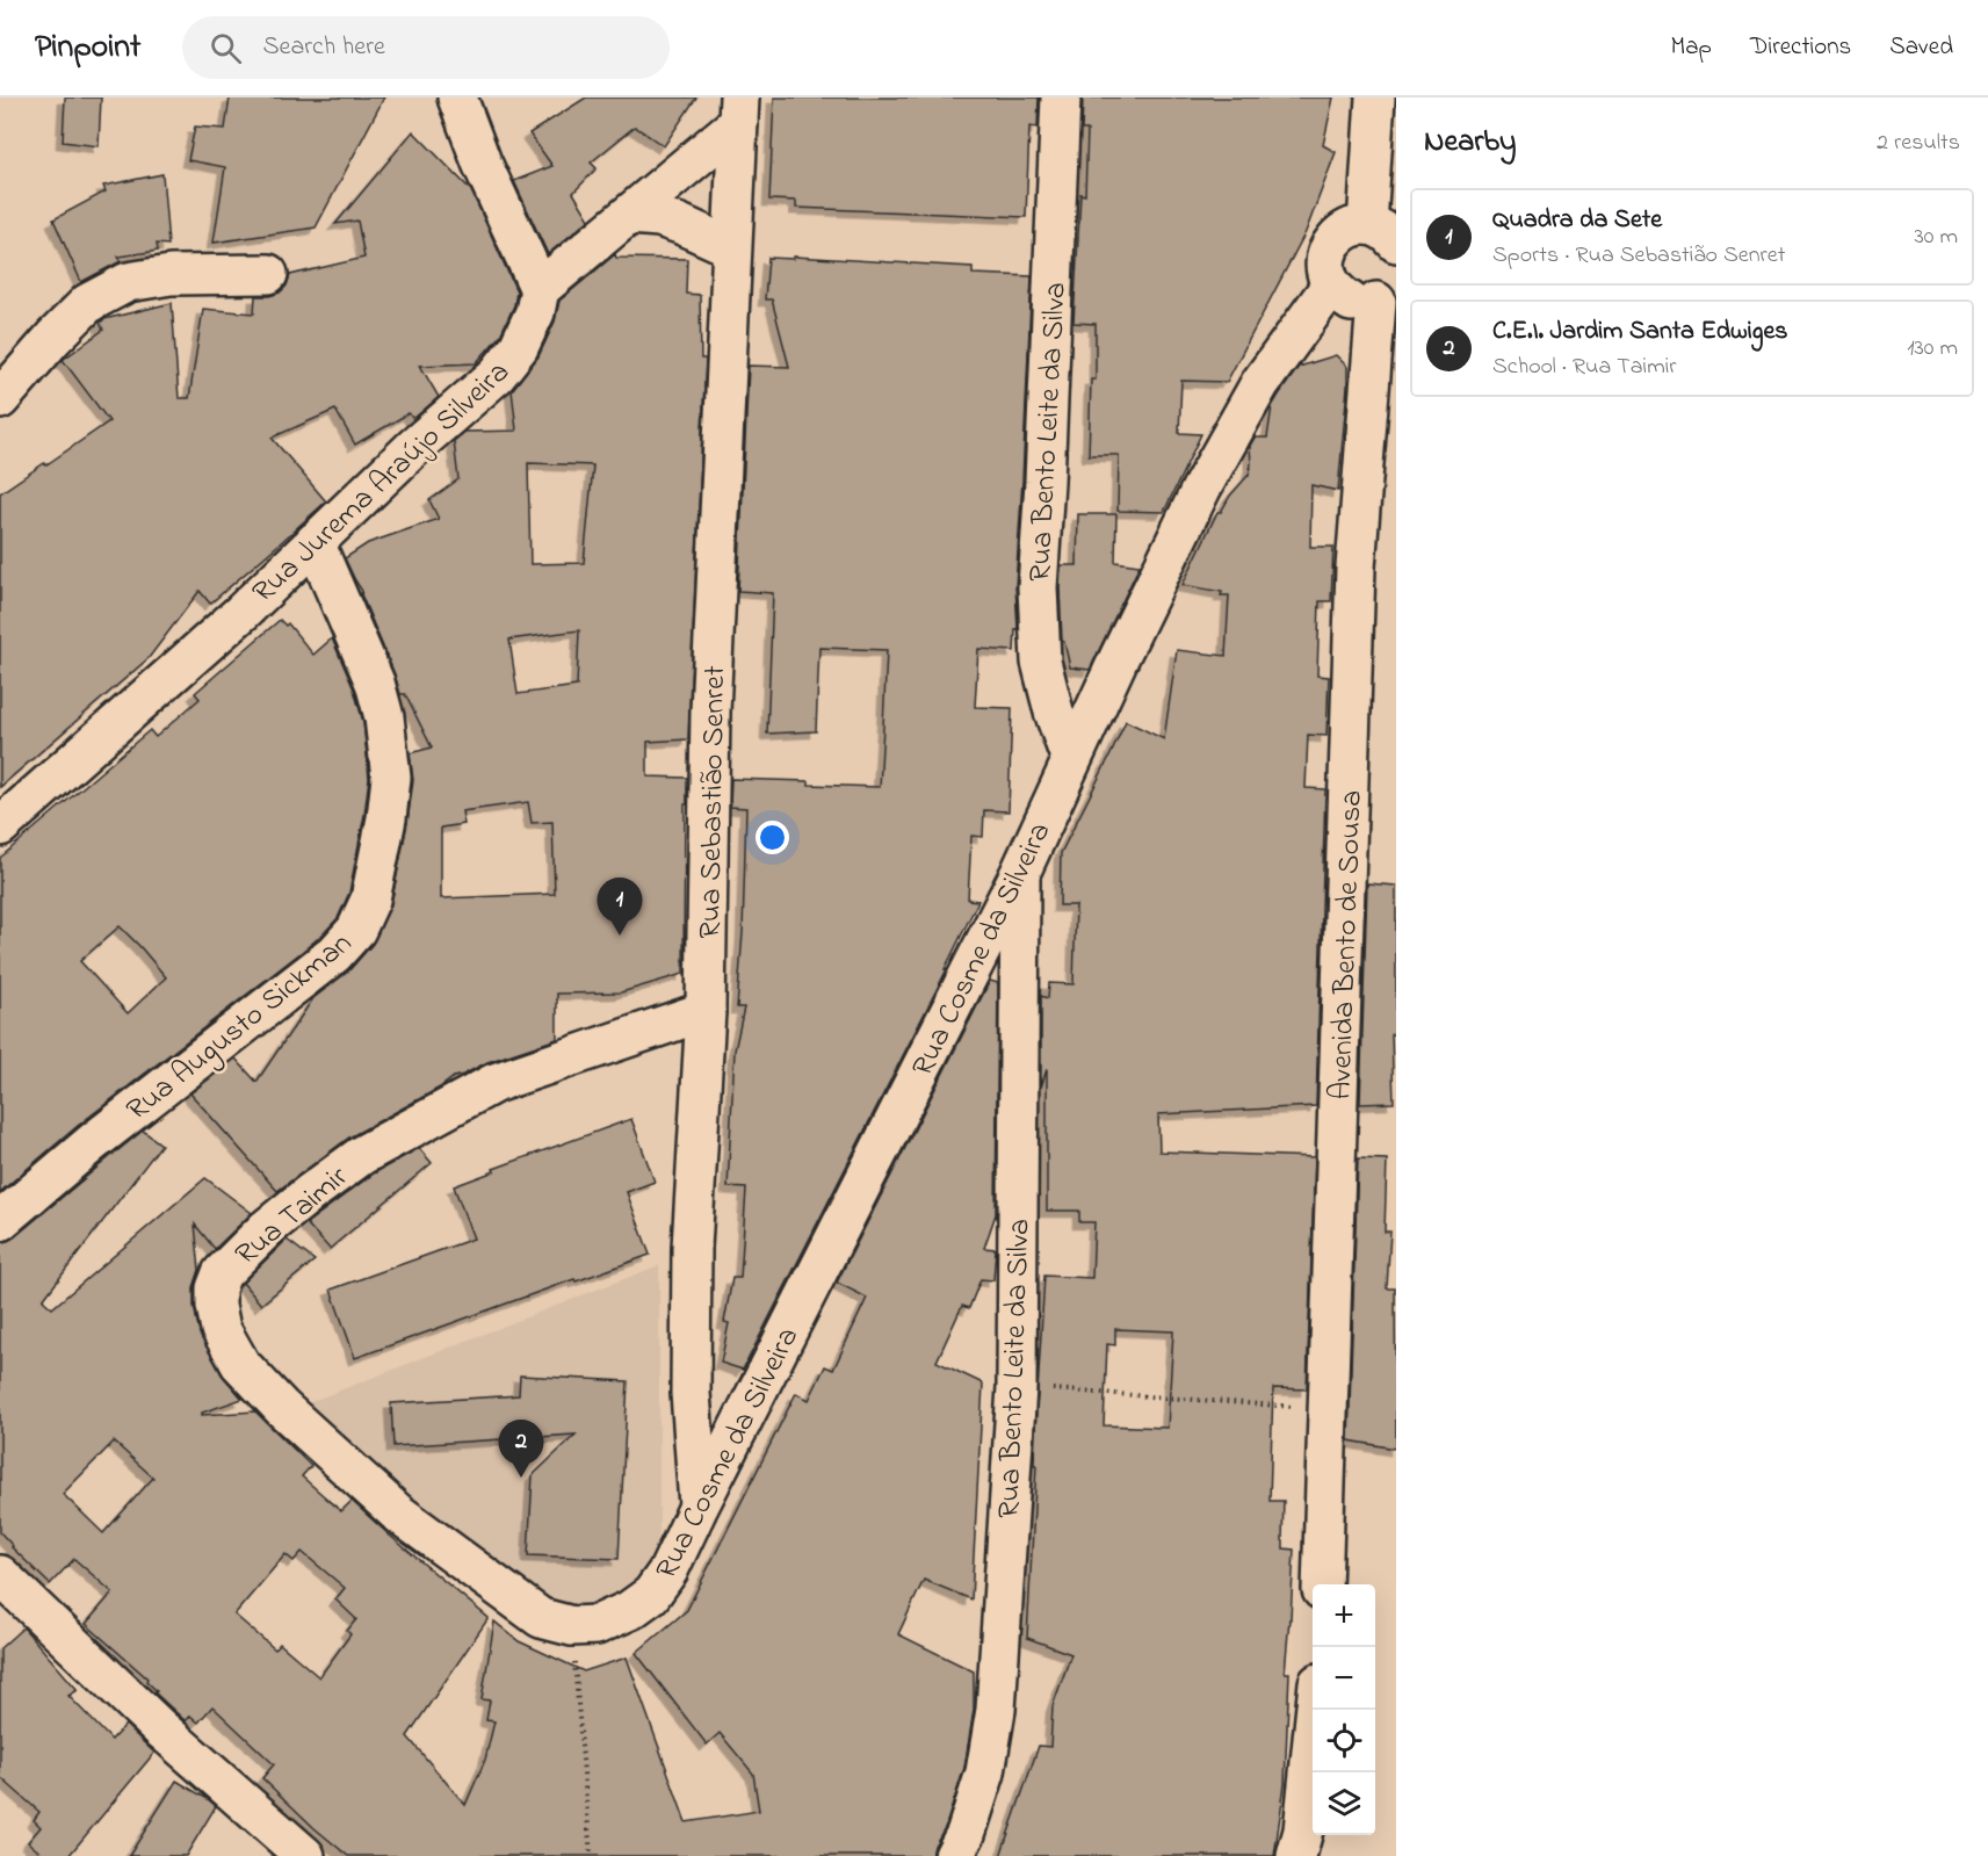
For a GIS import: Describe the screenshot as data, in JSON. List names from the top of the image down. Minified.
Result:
{"streets":{"street":["Rua Bento Leite da Silva","Rua Jurema Araújo Silveira","Rua Sebastião Senret","Avenida Bento de Sousa","Rua Cosme da Silveira","Rua Augusto Sickman","Rua Taimir"]},"crossings":[["Rua Bento Leite da Silva","Rua Cosme da Silveira"],["Rua Jurema Araújo Silveira","Rua Augusto Sickman"],["Rua Sebastião Senret","Rua Cosme da Silveira"],["Rua Sebastião Senret","Rua Taimir"],["Rua Cosme da Silveira","Rua Taimir"]],"page":{"header":"Pinpoint","search":"Search here","nav":["Map","Directions","Saved"],"heading":["Nearby","2 results"],"list":[{"mark":"1","name":"Quadra da Sete","note":"Sports · Rua Sebastião Senret","value":"30 m"},{"mark":"2","name":"C.E.I. Jardim Santa Edwiges","note":"School · Rua Taimir","value":"130 m"}],"pins":["1","2"],"map_buttons":["+","−"]}}
